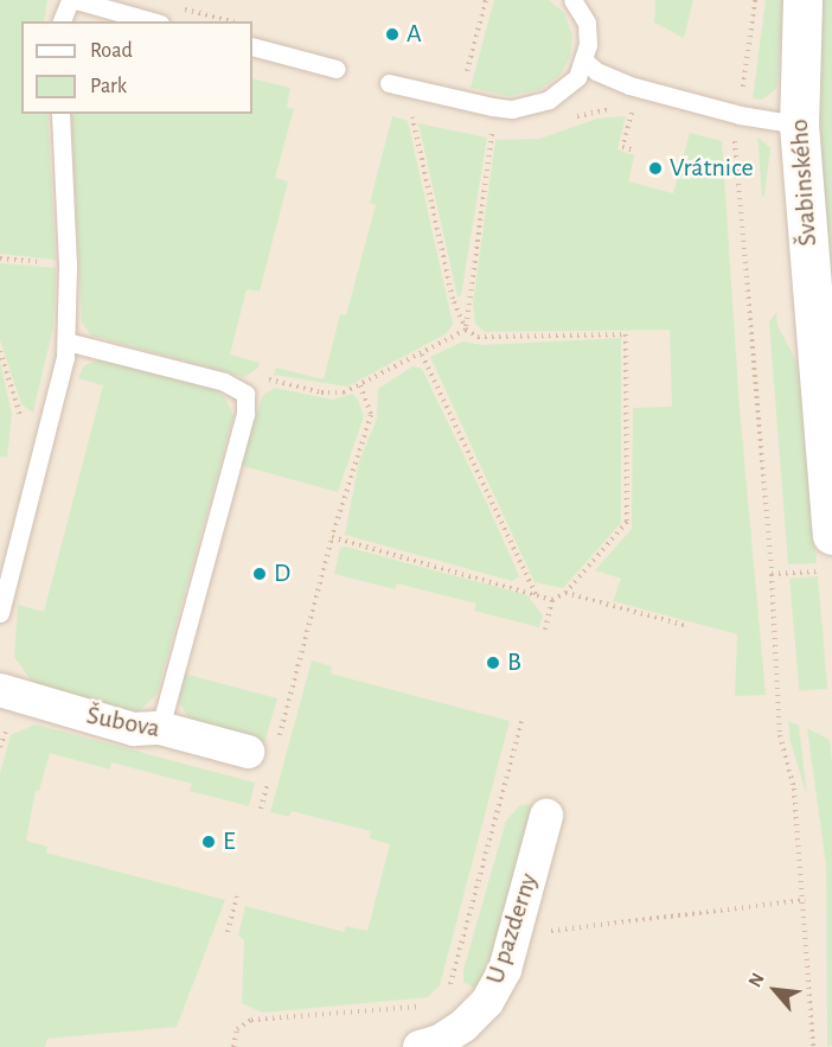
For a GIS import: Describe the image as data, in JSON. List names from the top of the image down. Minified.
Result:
{"streets":{"street":["Švabinského","Šubova","U pazderny"]},"places":["A","Vrátnice","D","B","E"],"legend":["Road","Park"],"north":"top left"}
